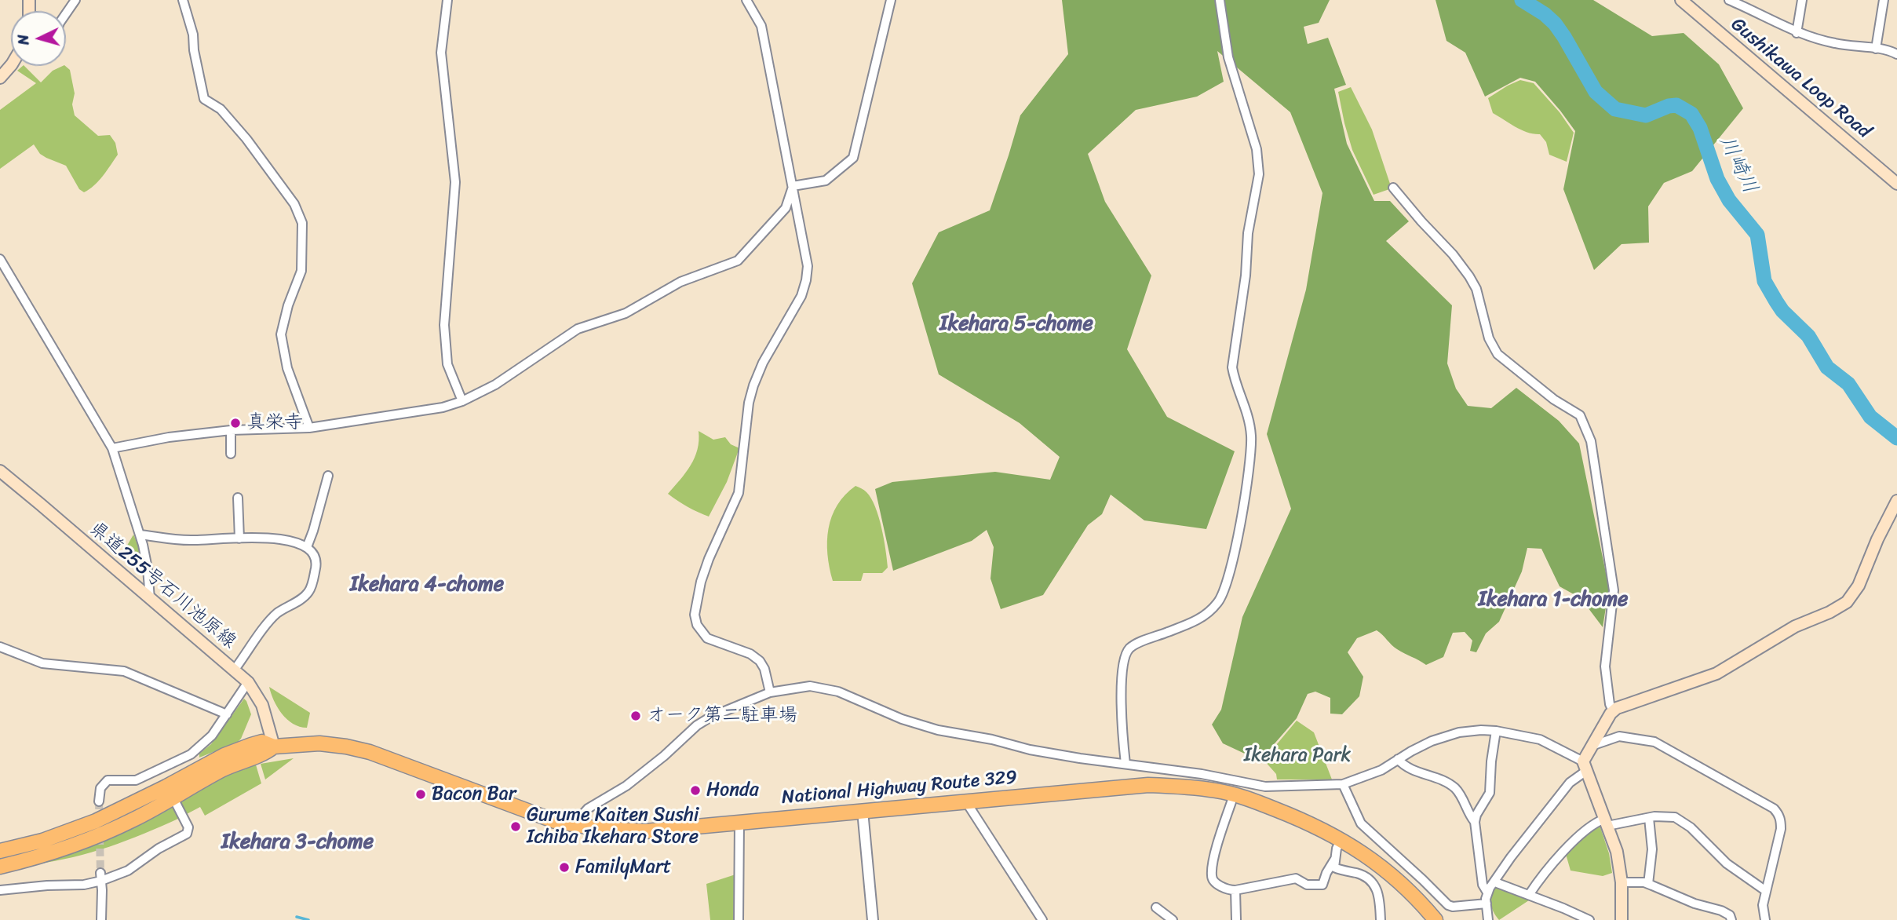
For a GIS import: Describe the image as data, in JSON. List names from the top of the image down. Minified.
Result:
{"streets":{"highway":["National Highway Route 329"],"main road":["Gushikawa Loop Road","県道255号石川池原線"]},"crossings":[["県道255号石川池原線","National Highway Route 329"]],"districts":["Ikehara 5-chome","Ikehara 4-chome","Ikehara 1-chome","Ikehara 3-chome"],"water":["川崎川"],"parks":["Ikehara Park"],"places":["真栄寺","オーク第二駐車場","Honda","Bacon Bar","Gurume Kaiten Sushi Ichiba Ikehara Store","FamilyMart"],"north":"left"}
